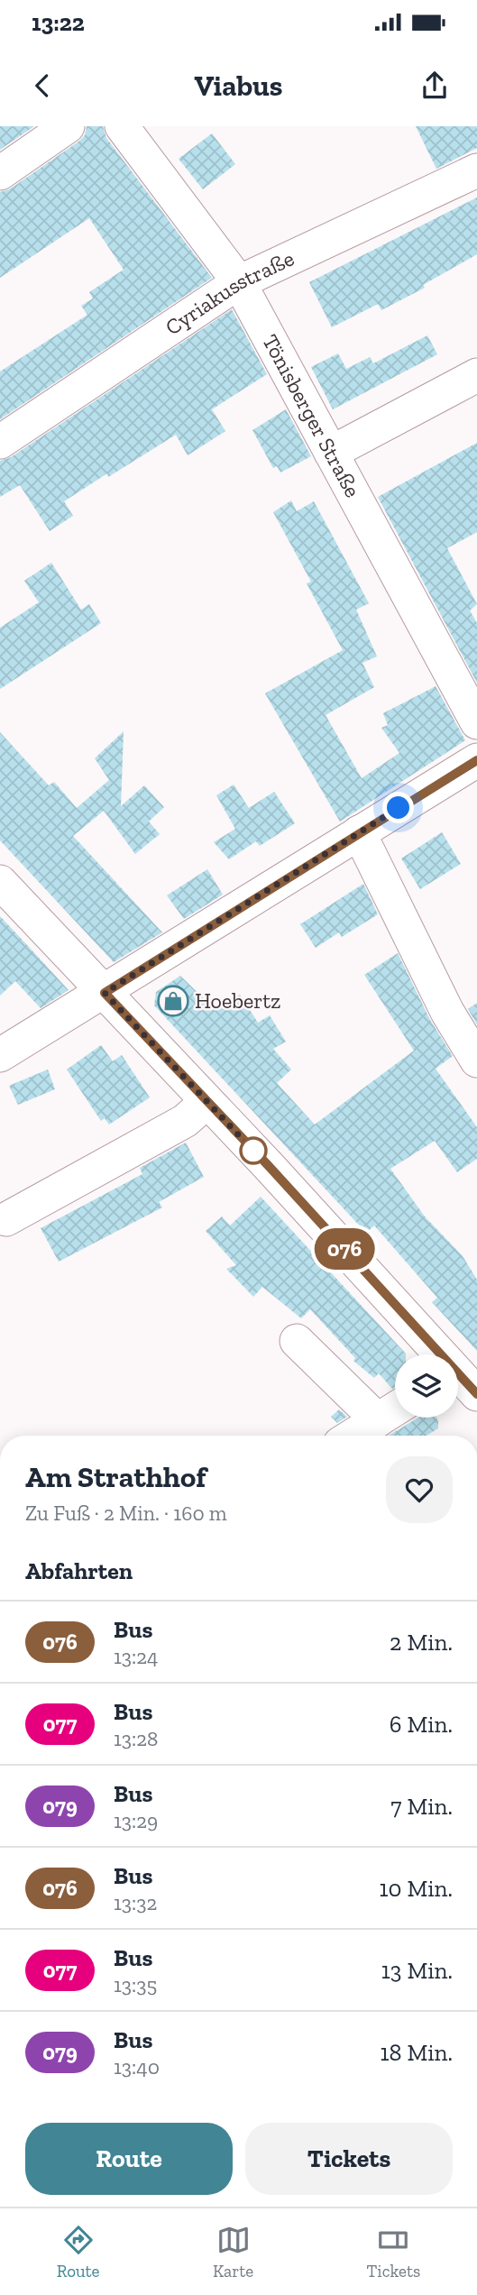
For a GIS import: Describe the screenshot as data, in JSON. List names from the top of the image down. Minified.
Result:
{"streets":{"street":["Cyriakusstraße","Tönisberger Straße"]},"crossings":[["Cyriakusstraße","Tönisberger Straße"]],"places":{"shop":["Hoebertz"]},"lines":["bus line 076"],"page":{"status":"13:22","header":"Viabus","on_map":"076","heading":[["Am Strathhof","Zu Fuß · 2 Min. · 160 m"],"Abfahrten"],"list":[{"mark":"076","name":"Bus","note":"13:24","value":"2 Min."},{"mark":"077","name":"Bus","note":"13:28","value":"6 Min."},{"mark":"079","name":"Bus","note":"13:29","value":"7 Min."},{"mark":"076","name":"Bus","note":"13:32","value":"10 Min."},{"mark":"077","name":"Bus","note":"13:35","value":"13 Min."},{"mark":"079","name":"Bus","note":"13:40","value":"18 Min."}],"buttons":["Route","Tickets"],"tabs":["Route","Karte","Tickets"]}}
